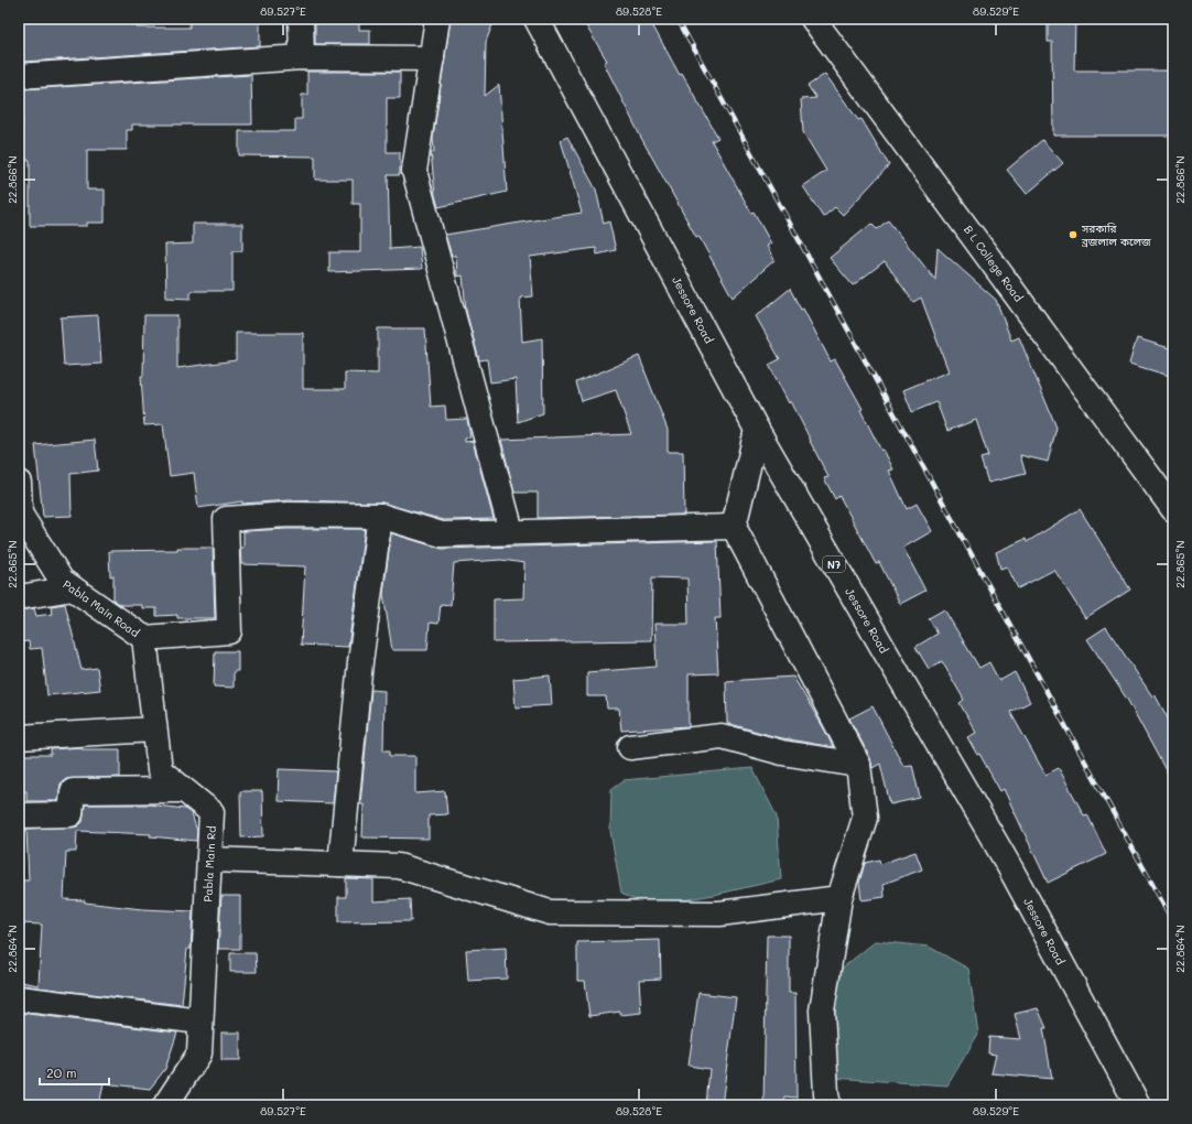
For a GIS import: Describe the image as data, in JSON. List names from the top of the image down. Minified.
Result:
{"streets":{"main road":["B L College Road","Jessore Road","N7","Pabla Main Road","Pabla Main Rd"]},"crossings":[["Pabla Main Road","Pabla Main Rd"]],"places":["সরকারি ব্রজলাল কলেজ"],"scale_bar":"20 m","coordinates":["89.527°E","89.528°E","89.529°E","22.866°N","22.865°N","22.864°N"]}
